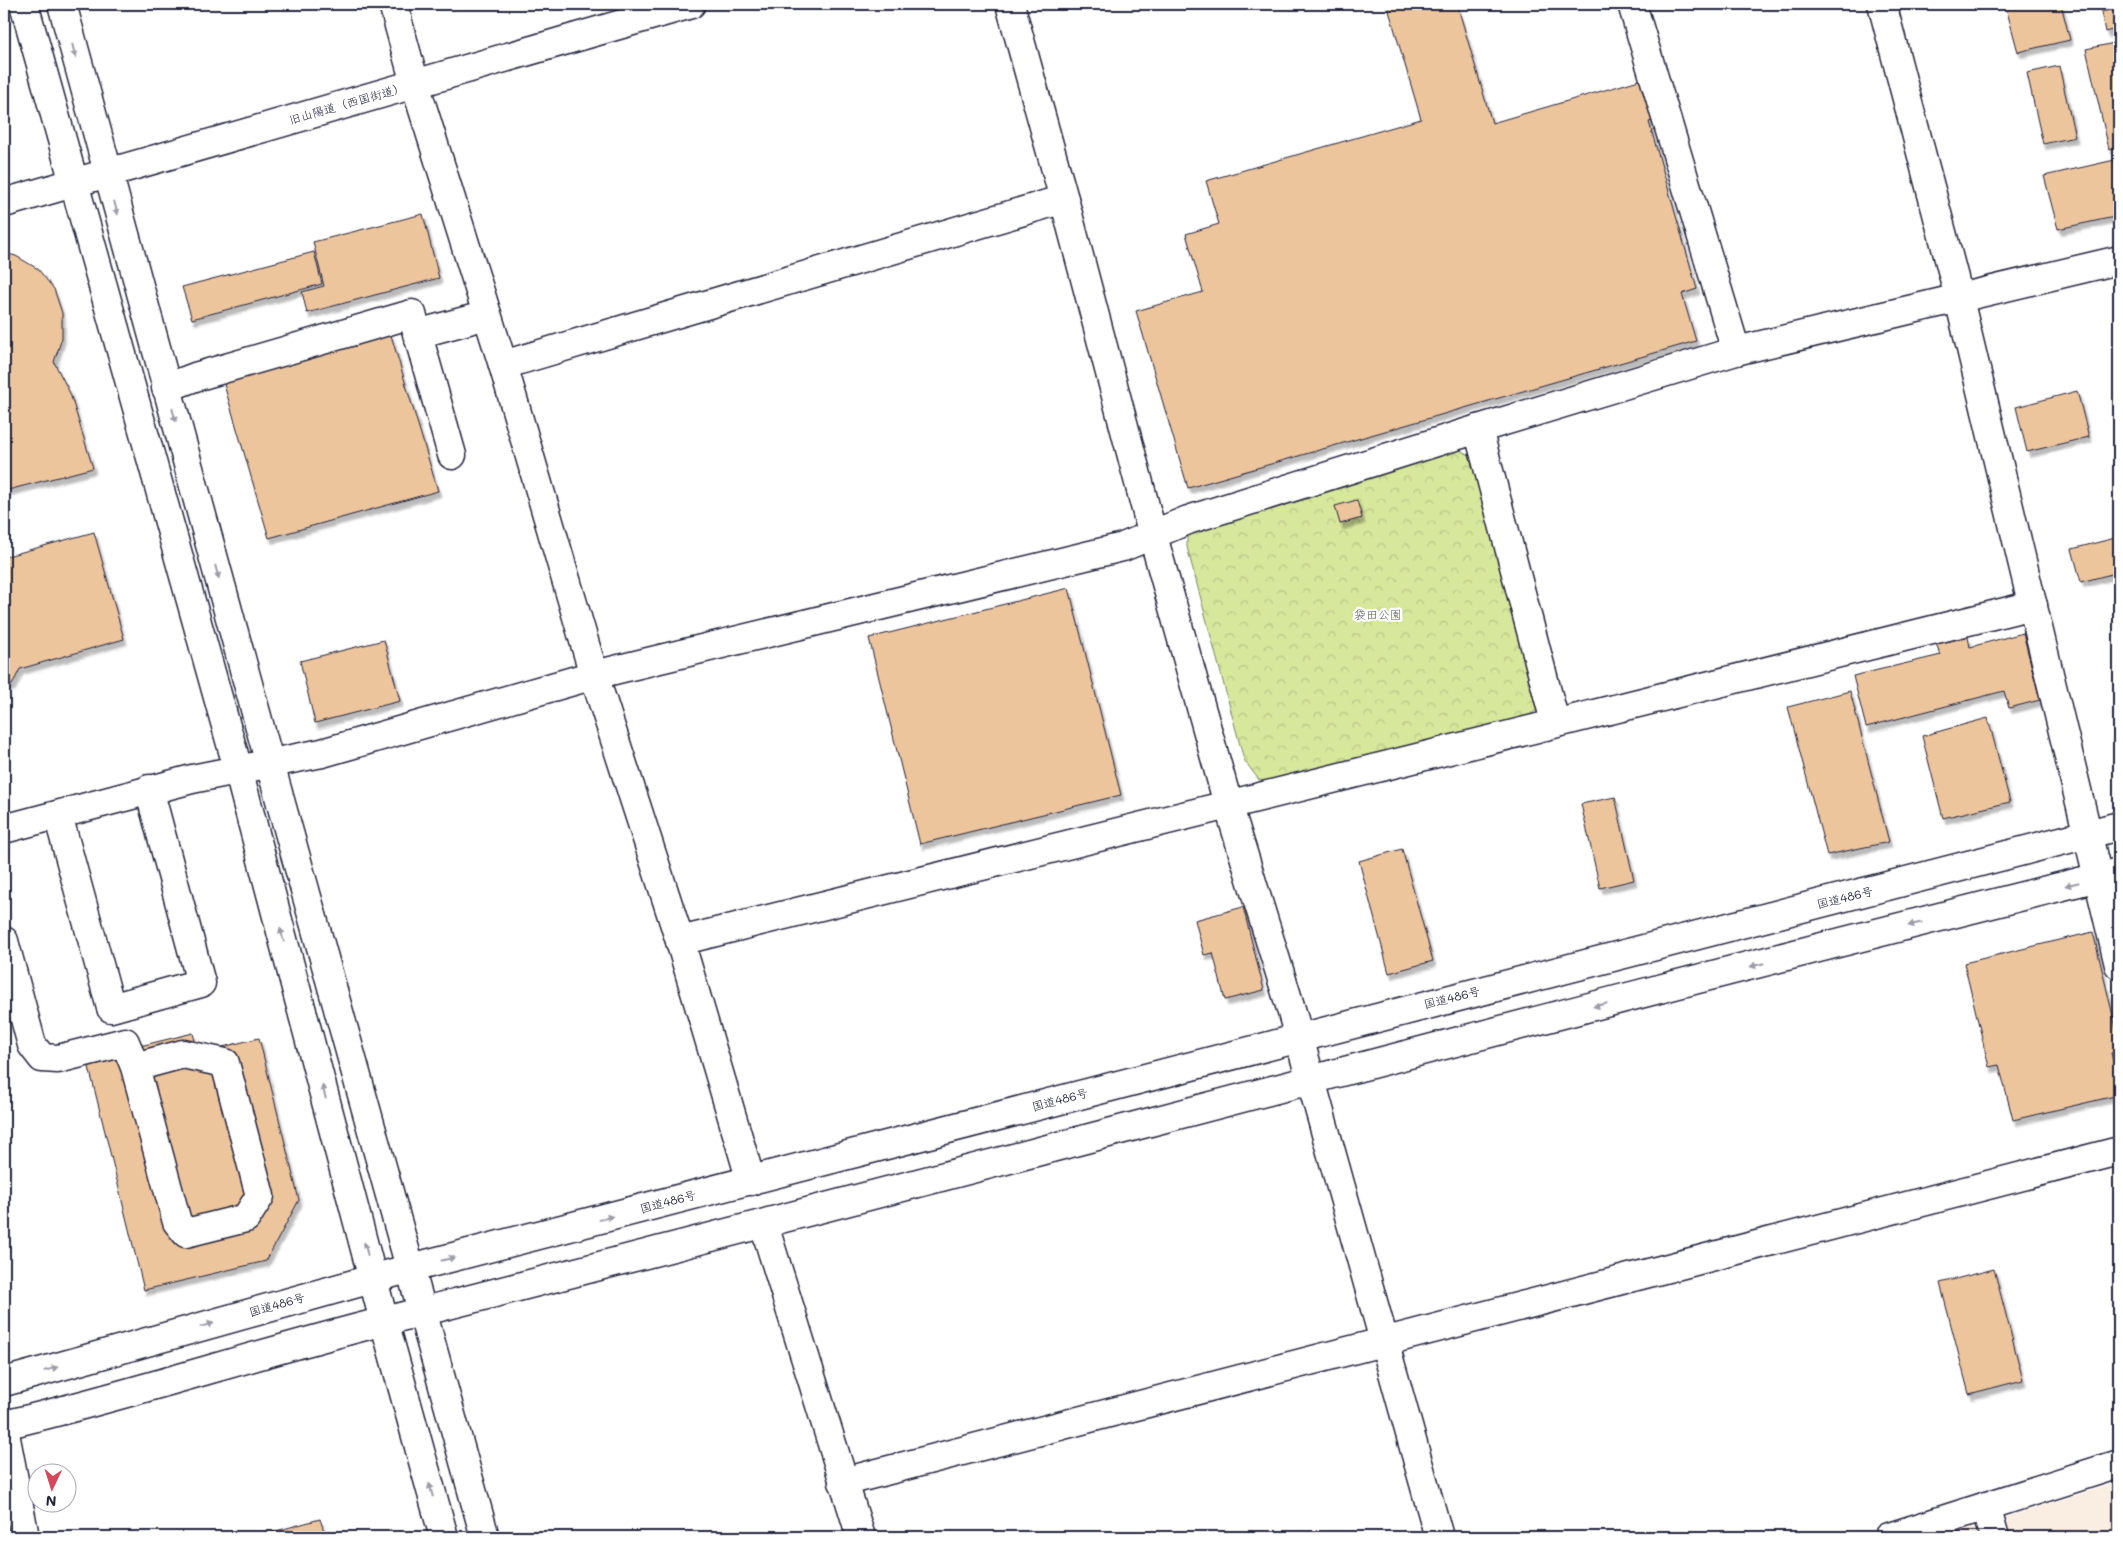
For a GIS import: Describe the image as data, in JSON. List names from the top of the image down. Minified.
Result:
{"streets":{"main road":["旧山陽道（西国街道）","国道486号"]},"parks":["袋田公園"],"north":"bottom"}
